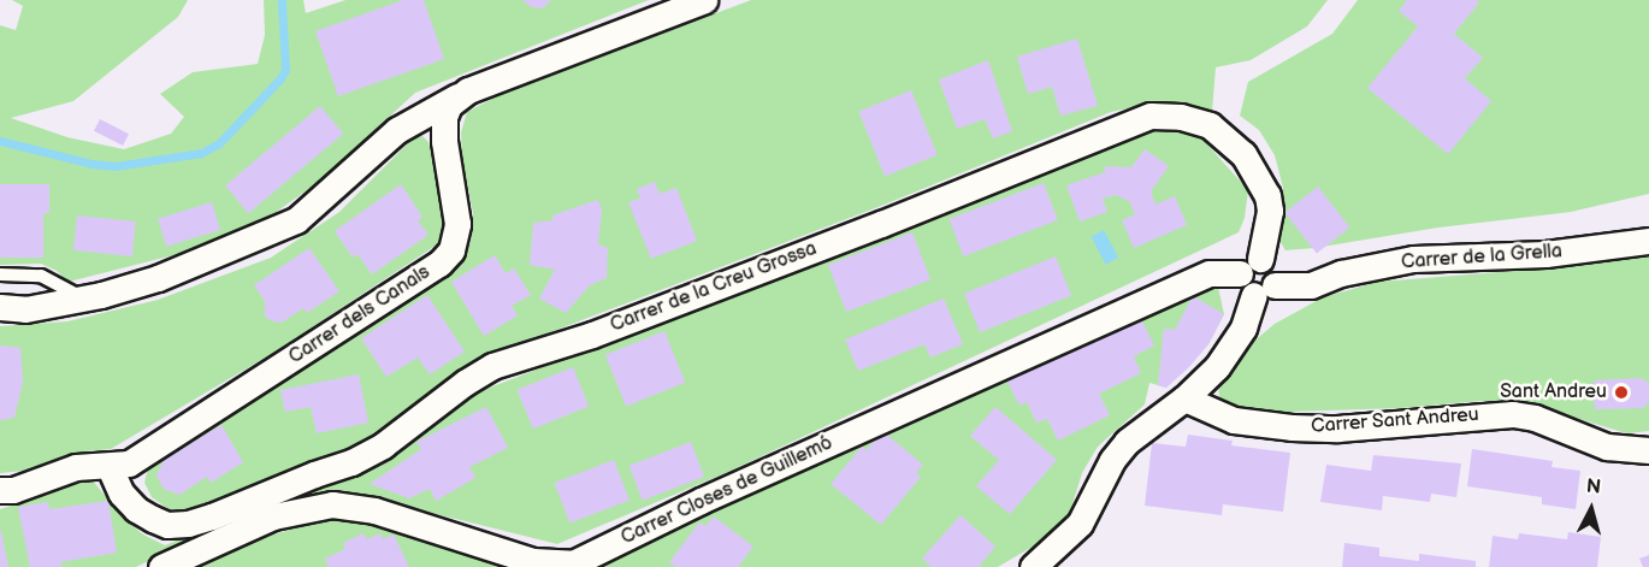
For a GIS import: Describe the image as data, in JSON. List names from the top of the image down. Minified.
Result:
{"streets":{"street":["Carrer de la Grella","Carrer de la Creu Grossa","Carrer dels Canals","Carrer Sant Andreu","Carrer Closes de Guillemó"]},"crossings":[["Carrer de la Creu Grossa","Carrer dels Canals"],["Carrer de la Creu Grossa","Carrer Closes de Guillemó"]],"places":["Sant Andreu"],"north":"top"}
